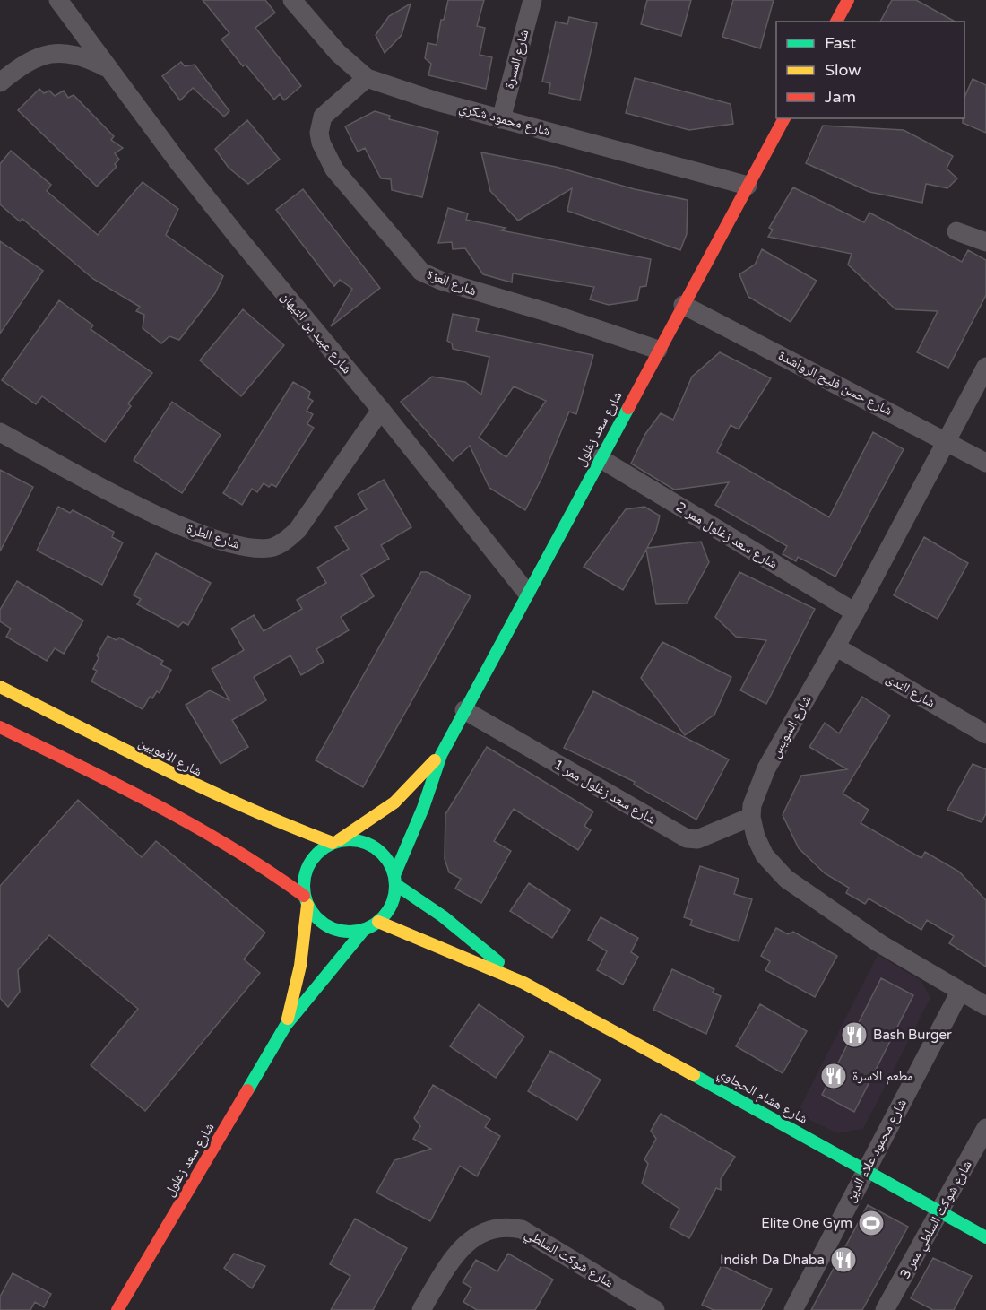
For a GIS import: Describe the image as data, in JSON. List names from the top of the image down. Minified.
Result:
{"streets":{"street":["شارع المسرة","شارع محمود شكري","شارع العزة","شارع عبيد بن التيهان","شارع حسن فليح الرواشدة","شارع سعد زغلول","شارع سعد زغلول ممر 2","شارع الطرة","شارع الندى","شارع السويس","شارع الأمويين","شارع سعد زغلول ممر 1","شارع هشام الحجاوي","شارع محمود علاء الدين","شارع شوكت السلطي ممر 3","شارع شوكت السلطي"]},"crossings":[["شارع المسرة","شارع محمود شكري"],["شارع محمود شكري","شارع العزة"],["شارع محمود شكري","شارع سعد زغلول"],["شارع العزة","شارع سعد زغلول"],["شارع عبيد بن التيهان","شارع سعد زغلول"],["شارع عبيد بن التيهان","شارع الطرة"],["شارع حسن فليح الرواشدة","شارع سعد زغلول"],["شارع حسن فليح الرواشدة","شارع السويس"],["شارع سعد زغلول","شارع سعد زغلول ممر 2"],["شارع سعد زغلول","شارع الأمويين"],["شارع سعد زغلول","شارع سعد زغلول ممر 1"],["شارع سعد زغلول","شارع هشام الحجاوي"],["شارع سعد زغلول ممر 2","شارع السويس"],["شارع الندى","شارع السويس"],["شارع السويس","شارع سعد زغلول ممر 1"],["شارع السويس","شارع محمود علاء الدين"],["شارع الأمويين","شارع هشام الحجاوي"],["شارع هشام الحجاوي","شارع محمود علاء الدين"],["شارع هشام الحجاوي","شارع شوكت السلطي ممر 3"]],"places":{"restaurant":["Bash Burger","مطعم الاسرة","Indish Da Dhaba"],"sports":["Elite One Gym"]},"legend":["Fast","Slow","Jam"]}
